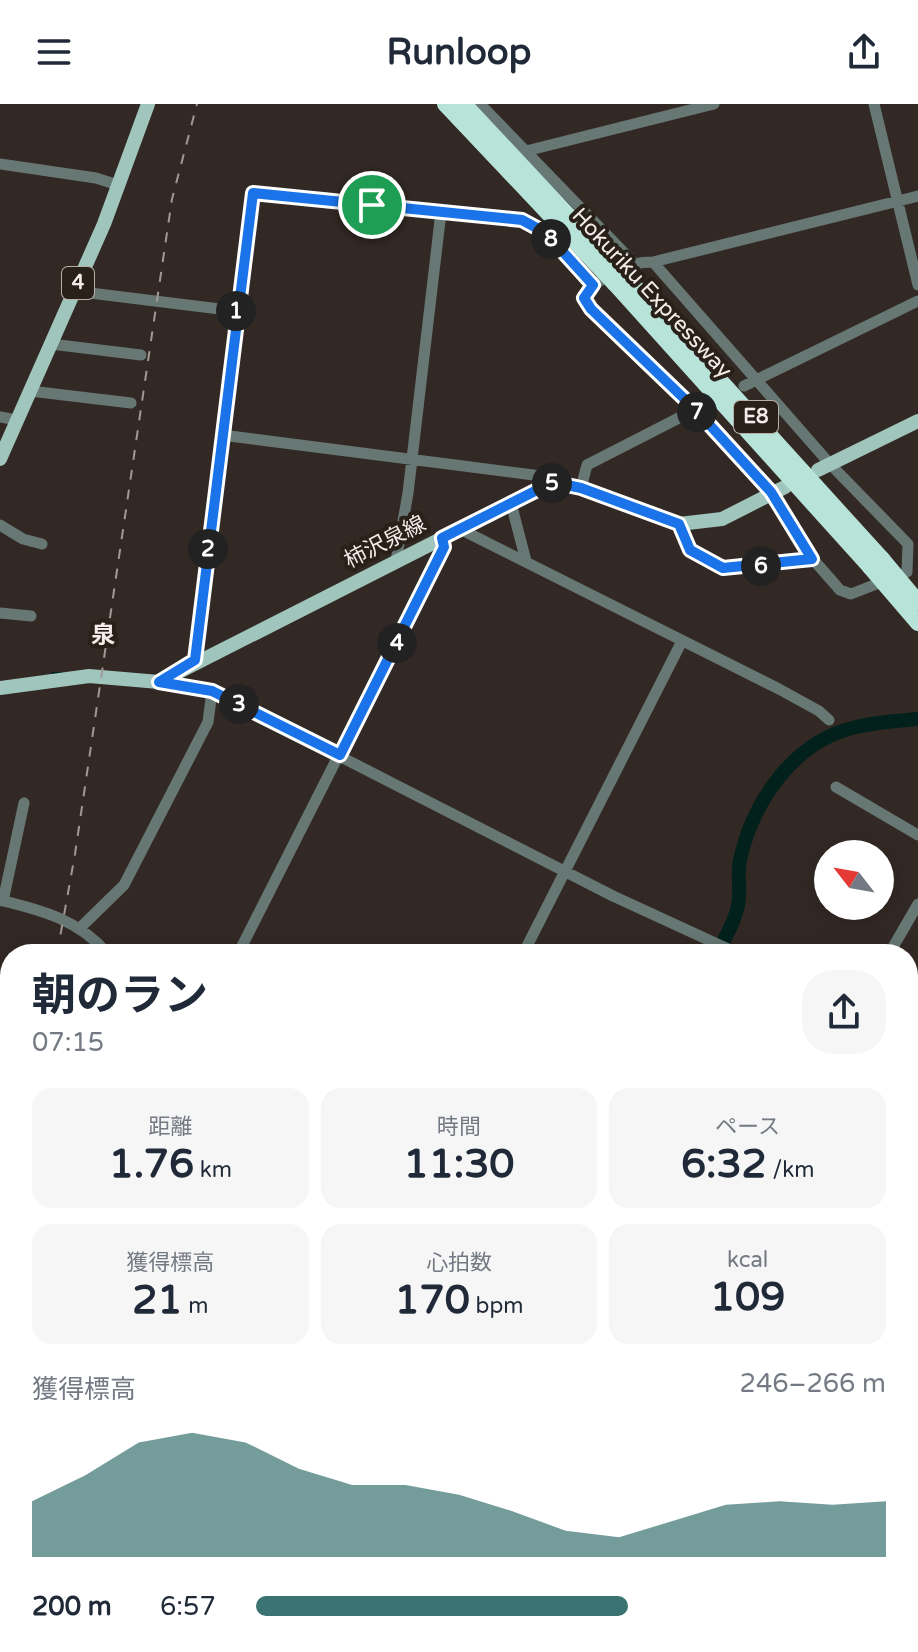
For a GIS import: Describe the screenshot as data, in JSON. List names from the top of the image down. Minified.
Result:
{"streets":{"highway":["Hokuriku Expressway","E8"],"main road":["4","柿沢泉線"]},"districts":["泉"],"north":"top left","page":{"header":"Runloop","pins":["8","1","7","5","2","6","4","3"],"heading":["朝のラン","07:15"],"stats":[["距離","1.76 km"],["時間","11:30"],["ペース","6:32 /km"],["獲得標高","21 m"],["心拍数","170 bpm"],["kcal","109"]],"chart":["獲得標高","246–266 m"],"list":[{"name":"200 m","note":"6:57"}]}}
